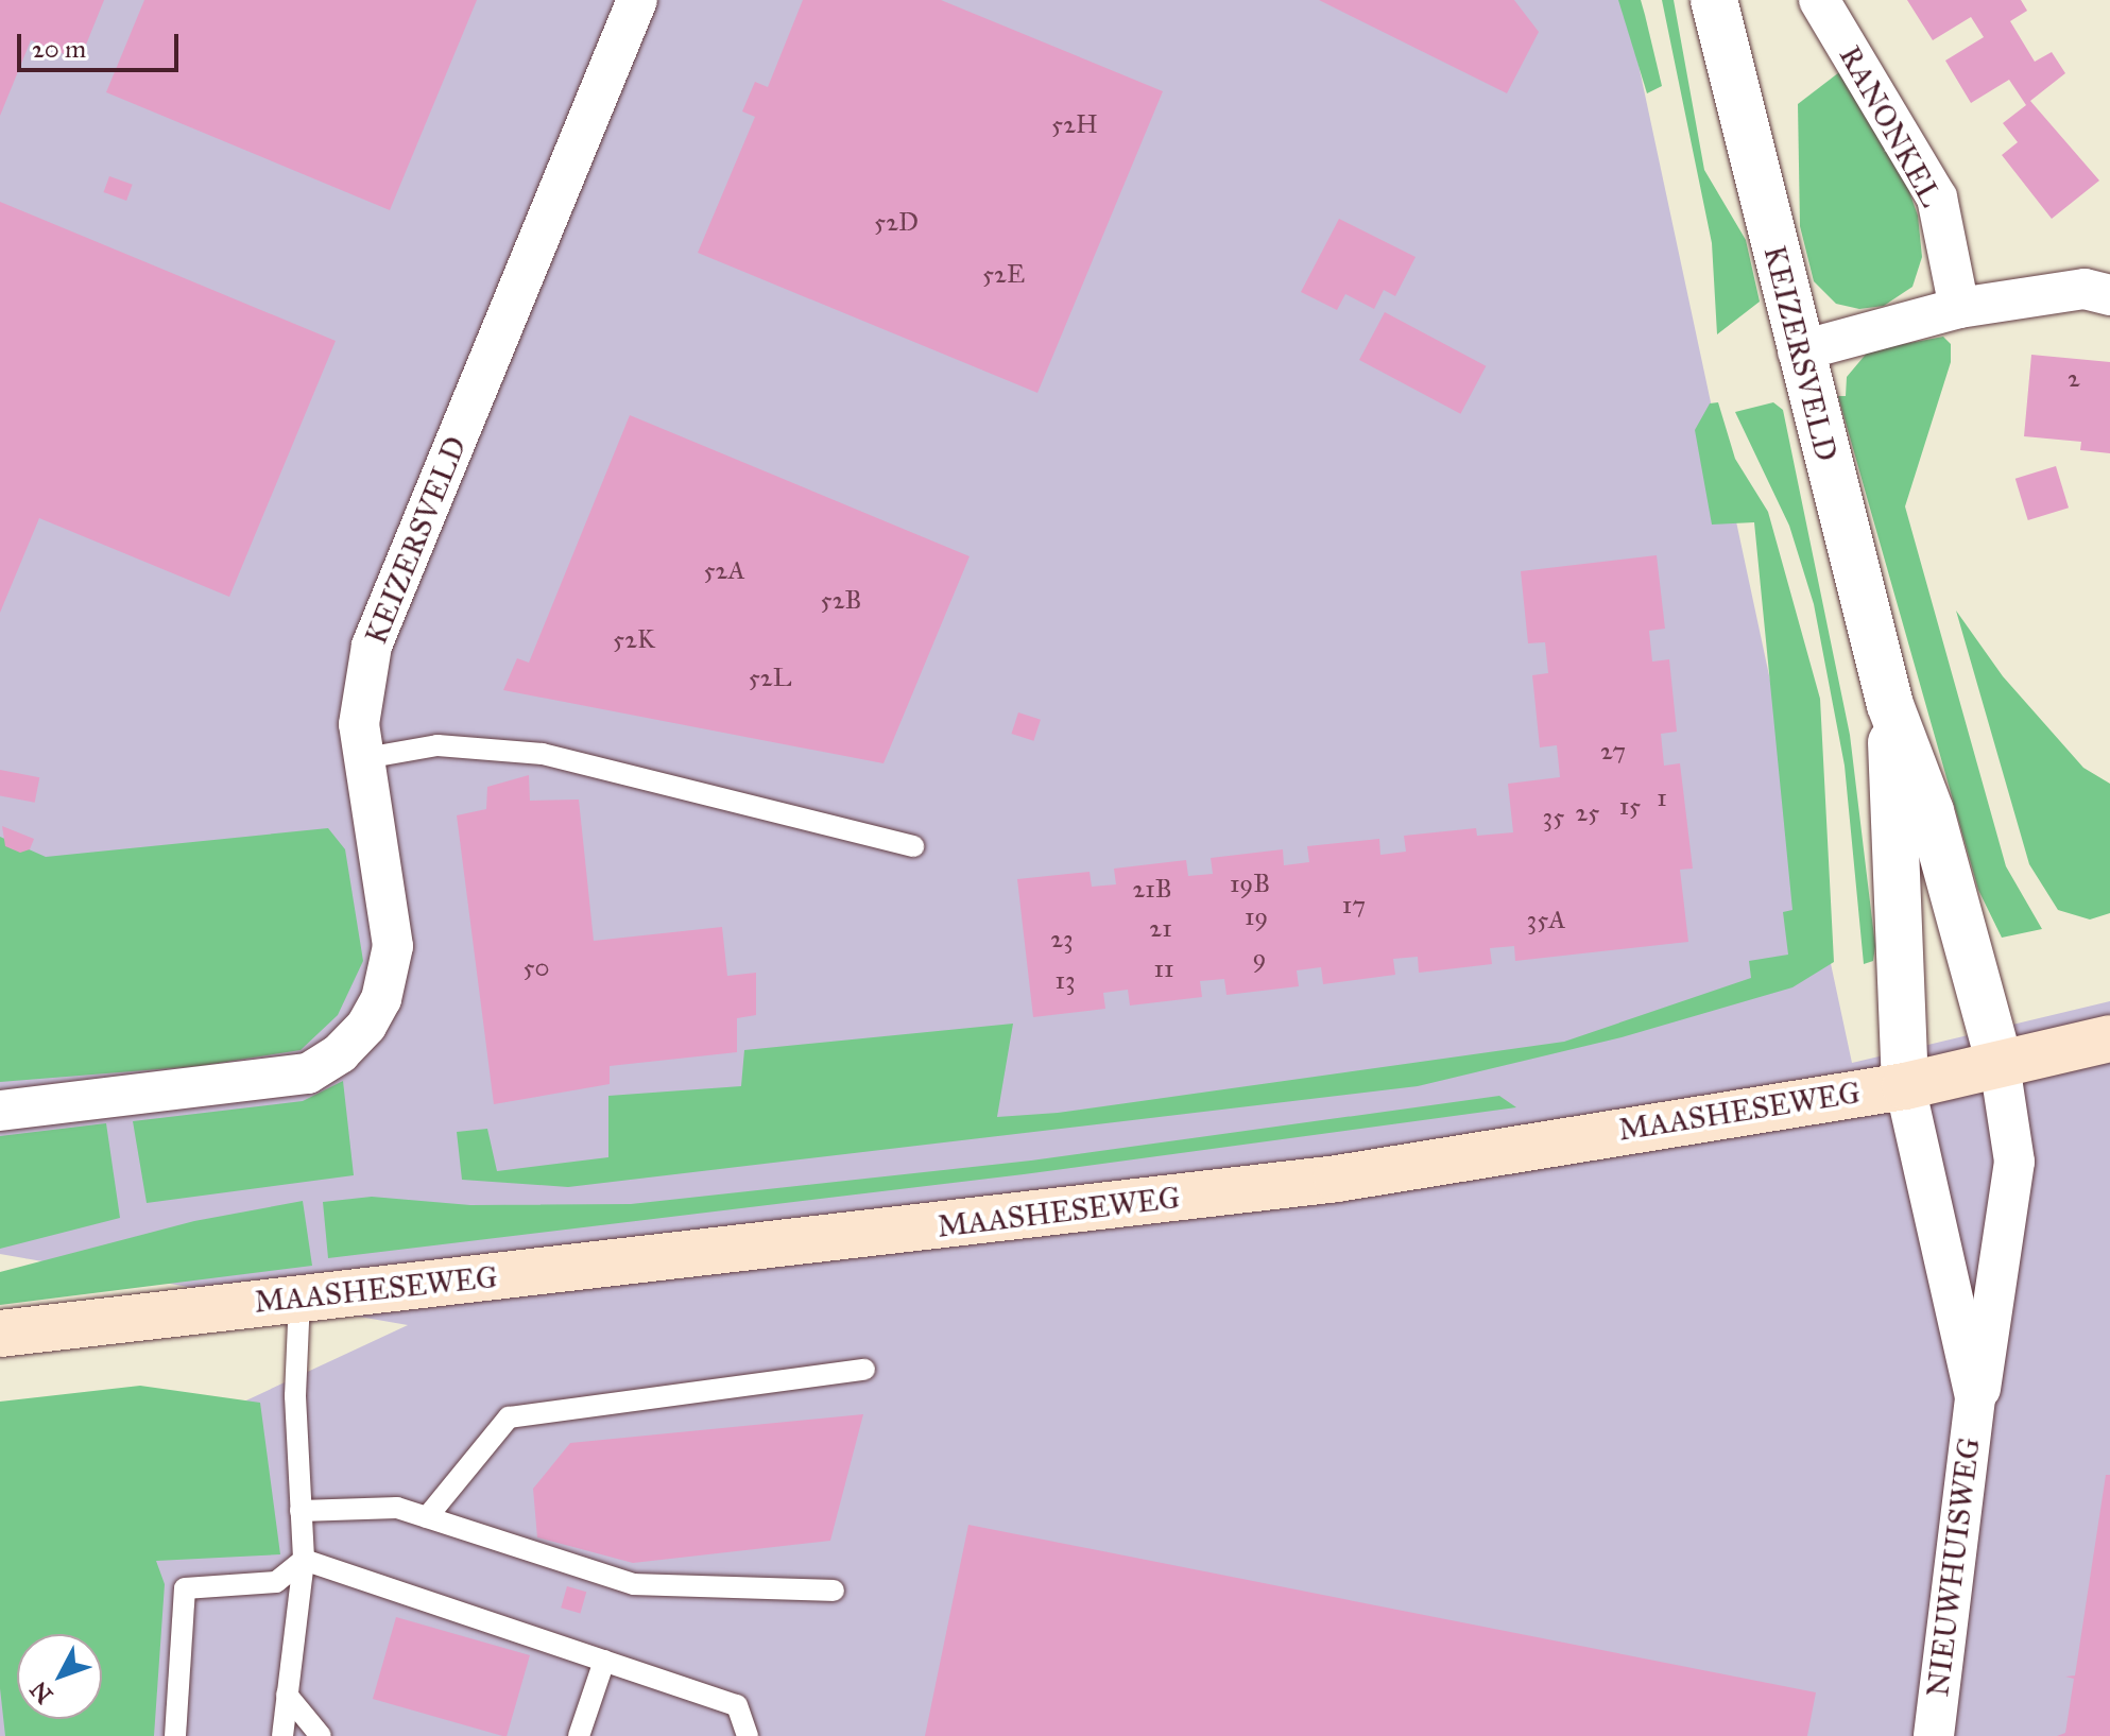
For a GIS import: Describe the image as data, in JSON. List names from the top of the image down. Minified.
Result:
{"streets":{"main road":["MAASHESEWEG"],"street":["RANONKEL","KEIZERSVELD","NIEUWHUISWEG"]},"crossings":[["KEIZERSVELD","MAASHESEWEG"],["KEIZERSVELD","NIEUWHUISWEG"],["MAASHESEWEG","NIEUWHUISWEG"]],"house_numbers":["52H","52D","52E","2","52A","52B","52K","52L","27","1","15","25","35","19B","21B","17","19","35A","21","23","9","50","11","13"],"scale_bar":"20 m","north":"bottom left"}
